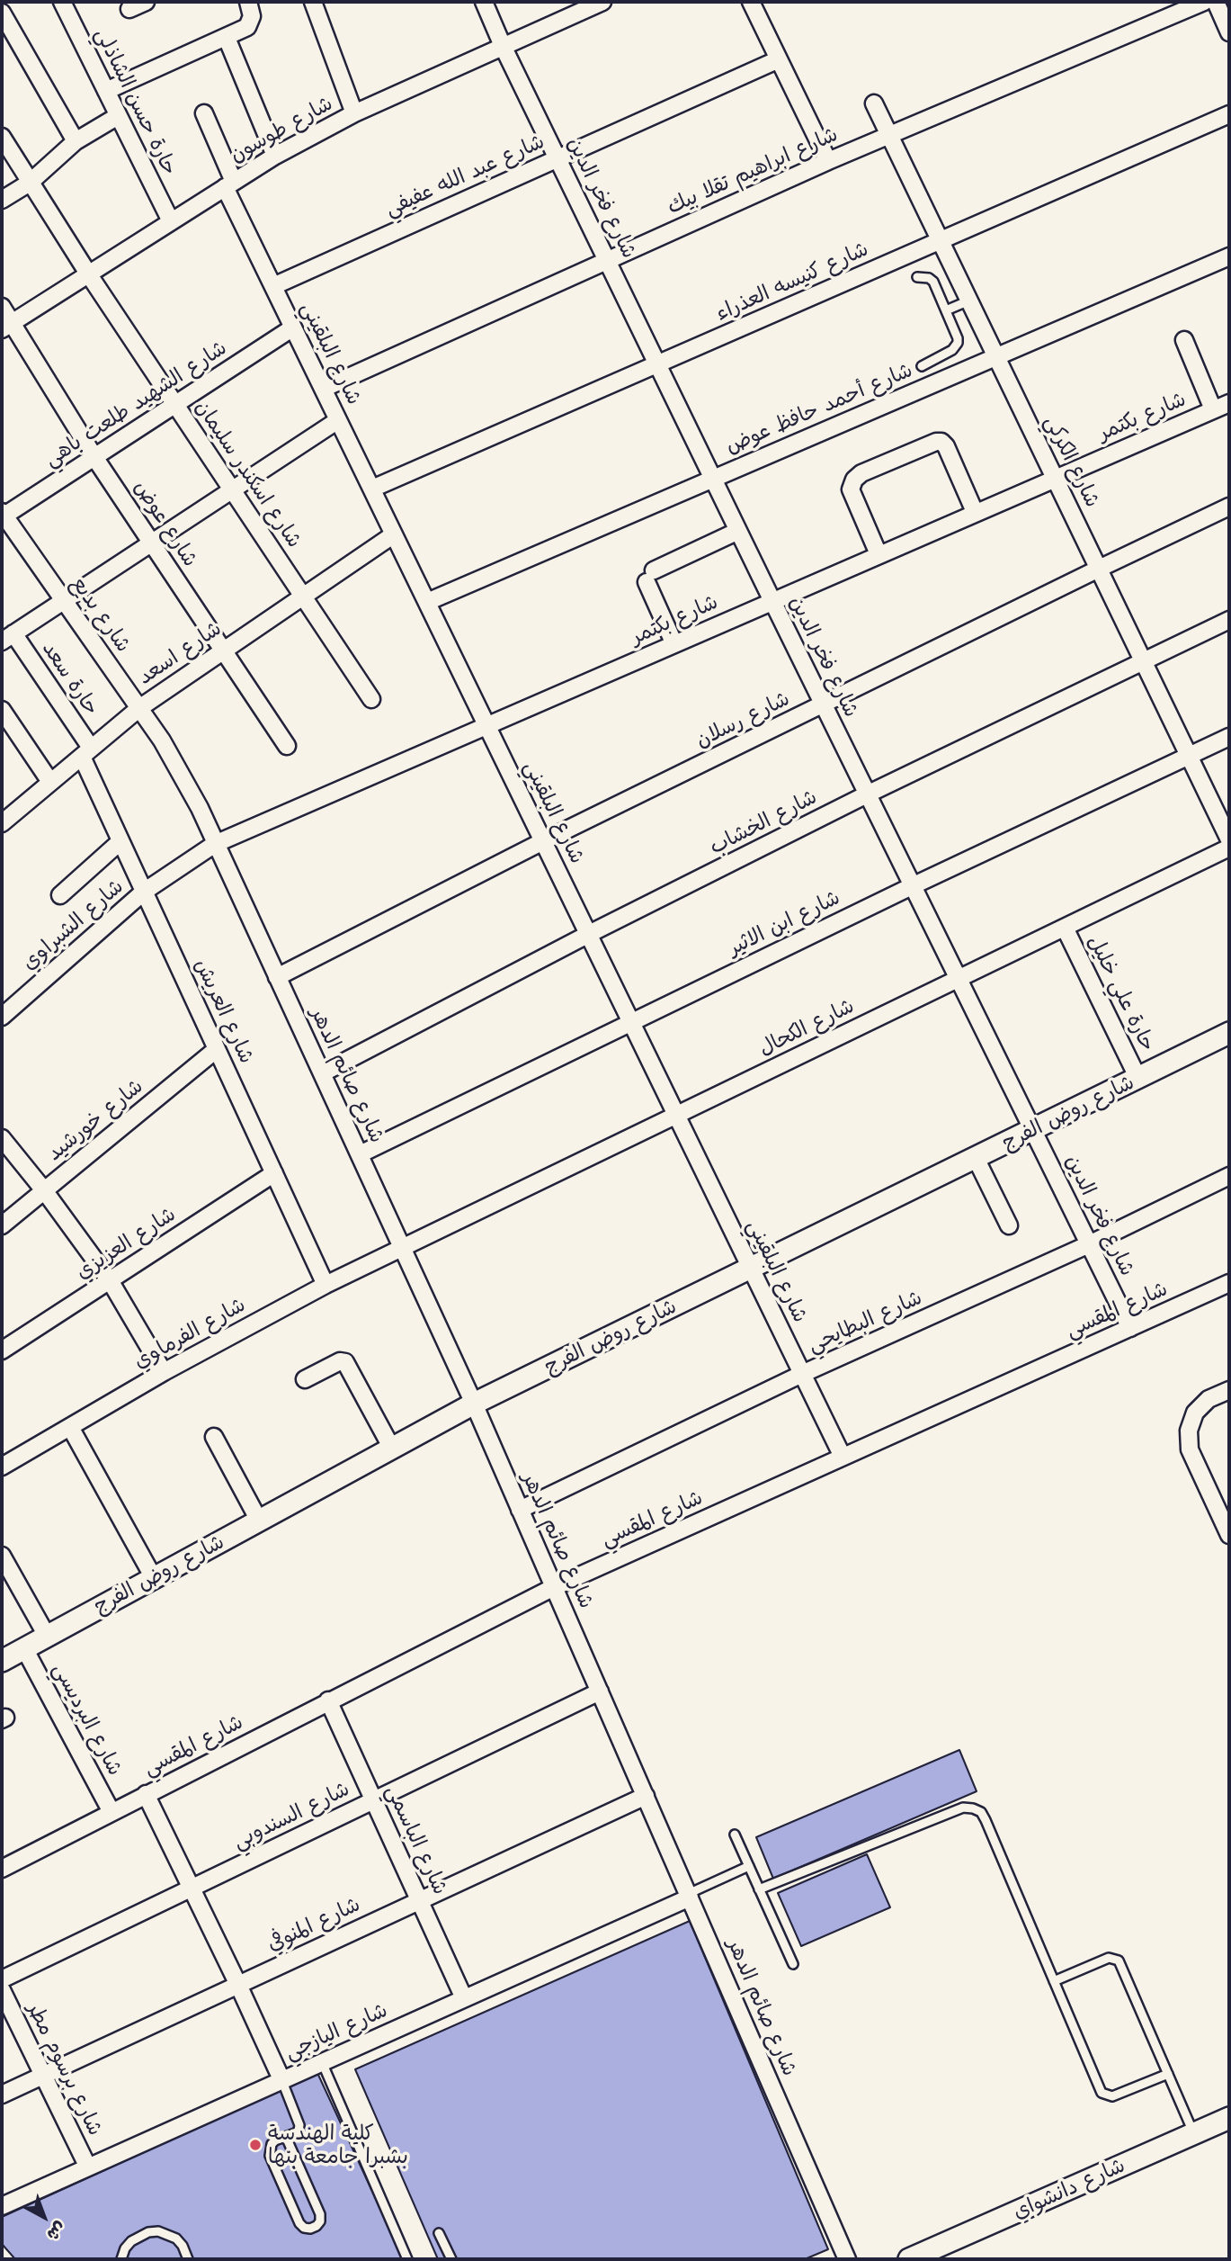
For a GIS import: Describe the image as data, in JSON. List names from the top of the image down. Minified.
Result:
{"streets":{"street":["حارة حسن الشاذلي","شارع طوسون","شارع ابراهيم تقلا بيك","شارع عبد الله عفيفي","شارع فخر الدين","شارع كنيسه العذراء","شارع البلقيني","شارع الشهيد طلعت باهي","شارع أحمد حافظ عوض","شارع بكتمر","شارع الكركي","شارع اسكندر سليمان","شارع عوض","شارع بديع","شارع اسعد","حارة سعد","شارع رسلان","شارع الخشاب","شارع ابن الاثير","شارع الشبراوي","حارة علي خليل","شارع العريش","شارع الكحال","شارع صائم الدهر","شارع روض الفرج","شارع خورشيد","شارع العزيزي","شارع المقسي","شارع البطايحي","شارع الفرماوي","شارع البرديسي","شارع السندوبي","شارع الباسمي","شارع المنوفي","شارع اليازجي","شارع برسوم مطر","شارع دانشواي"]},"crossings":[["حارة حسن الشاذلي","شارع طوسون"],["شارع طوسون","شارع فخر الدين"],["شارع طوسون","شارع البلقيني"],["شارع طوسون","شارع اسكندر سليمان"],["شارع طوسون","شارع عوض"],["شارع ابراهيم تقلا بيك","شارع فخر الدين"],["شارع ابراهيم تقلا بيك","شارع البلقيني"],["شارع ابراهيم تقلا بيك","شارع الكركي"],["شارع عبد الله عفيفي","شارع فخر الدين"],["شارع عبد الله عفيفي","شارع البلقيني"],["شارع فخر الدين","شارع كنيسه العذراء"],["شارع فخر الدين","شارع أحمد حافظ عوض"],["شارع فخر الدين","شارع بكتمر"],["شارع فخر الدين","شارع رسلان"],["شارع فخر الدين","شارع الخشاب"],["شارع فخر الدين","شارع ابن الاثير"],["شارع فخر الدين","شارع الكحال"],["شارع فخر الدين","شارع روض الفرج"],["شارع فخر الدين","شارع المقسي"],["شارع فخر الدين","شارع البطايحي"],["شارع كنيسه العذراء","شارع البلقيني"],["شارع كنيسه العذراء","شارع الكركي"],["شارع البلقيني","شارع الشهيد طلعت باهي"],["شارع البلقيني","شارع أحمد حافظ عوض"],["شارع البلقيني","شارع بكتمر"],["شارع البلقيني","شارع اسعد"],["شارع البلقيني","شارع رسلان"],["شارع البلقيني","شارع الخشاب"],["شارع البلقيني","شارع ابن الاثير"],["شارع البلقيني","شارع الكحال"],["شارع البلقيني","شارع روض الفرج"],["شارع البلقيني","شارع المقسي"],["شارع البلقيني","شارع البطايحي"],["شارع الشهيد طلعت باهي","شارع اسكندر سليمان"],["شارع الشهيد طلعت باهي","شارع عوض"],["شارع الشهيد طلعت باهي","شارع بديع"],["شارع أحمد حافظ عوض","شارع الكركي"],["شارع بكتمر","شارع الكركي"],["شارع بكتمر","شارع بديع"],["شارع بكتمر","شارع الشبراوي"],["شارع بكتمر","شارع العريش"],["شارع بكتمر","شارع صائم الدهر"],["شارع الكركي","شارع رسلان"],["شارع الكركي","شارع الخشاب"],["شارع الكركي","شارع ابن الاثير"],["شارع اسكندر سليمان","شارع اسعد"],["شارع عوض","شارع اسعد"],["شارع بديع","شارع اسعد"],["شارع بديع","شارع صائم الدهر"],["شارع اسعد","حارة سعد"],["شارع اسعد","شارع العريش"],["حارة سعد","شارع العريش"],["شارع رسلان","شارع صائم الدهر"],["شارع الخشاب","شارع صائم الدهر"],["شارع ابن الاثير","شارع صائم الدهر"],["شارع الشبراوي","شارع العريش"],["حارة علي خليل","شارع الكحال"],["حارة علي خليل","شارع روض الفرج"],["شارع العريش","شارع خورشيد"],["شارع العريش","شارع العزيزي"],["شارع العريش","شارع الفرماوي"],["شارع الكحال","شارع صائم الدهر"],["شارع الكحال","شارع الفرماوي"],["شارع صائم الدهر","شارع روض الفرج"],["شارع صائم الدهر","شارع المقسي"],["شارع صائم الدهر","شارع البطايحي"],["شارع صائم الدهر","شارع الفرماوي"],["شارع صائم الدهر","شارع السندوبي"],["شارع صائم الدهر","شارع المنوفي"],["شارع صائم الدهر","شارع اليازجي"],["شارع روض الفرج","شارع البرديسي"],["شارع المقسي","شارع البرديسي"],["شارع المقسي","شارع الباسمي"],["شارع السندوبي","شارع الباسمي"],["شارع الباسمي","شارع المنوفي"],["شارع الباسمي","شارع اليازجي"],["شارع المنوفي","شارع برسوم مطر"],["شارع اليازجي","شارع برسوم مطر"]],"places":["كلية الهندسة بشبرا جامعة بنها"],"north":"bottom right"}
